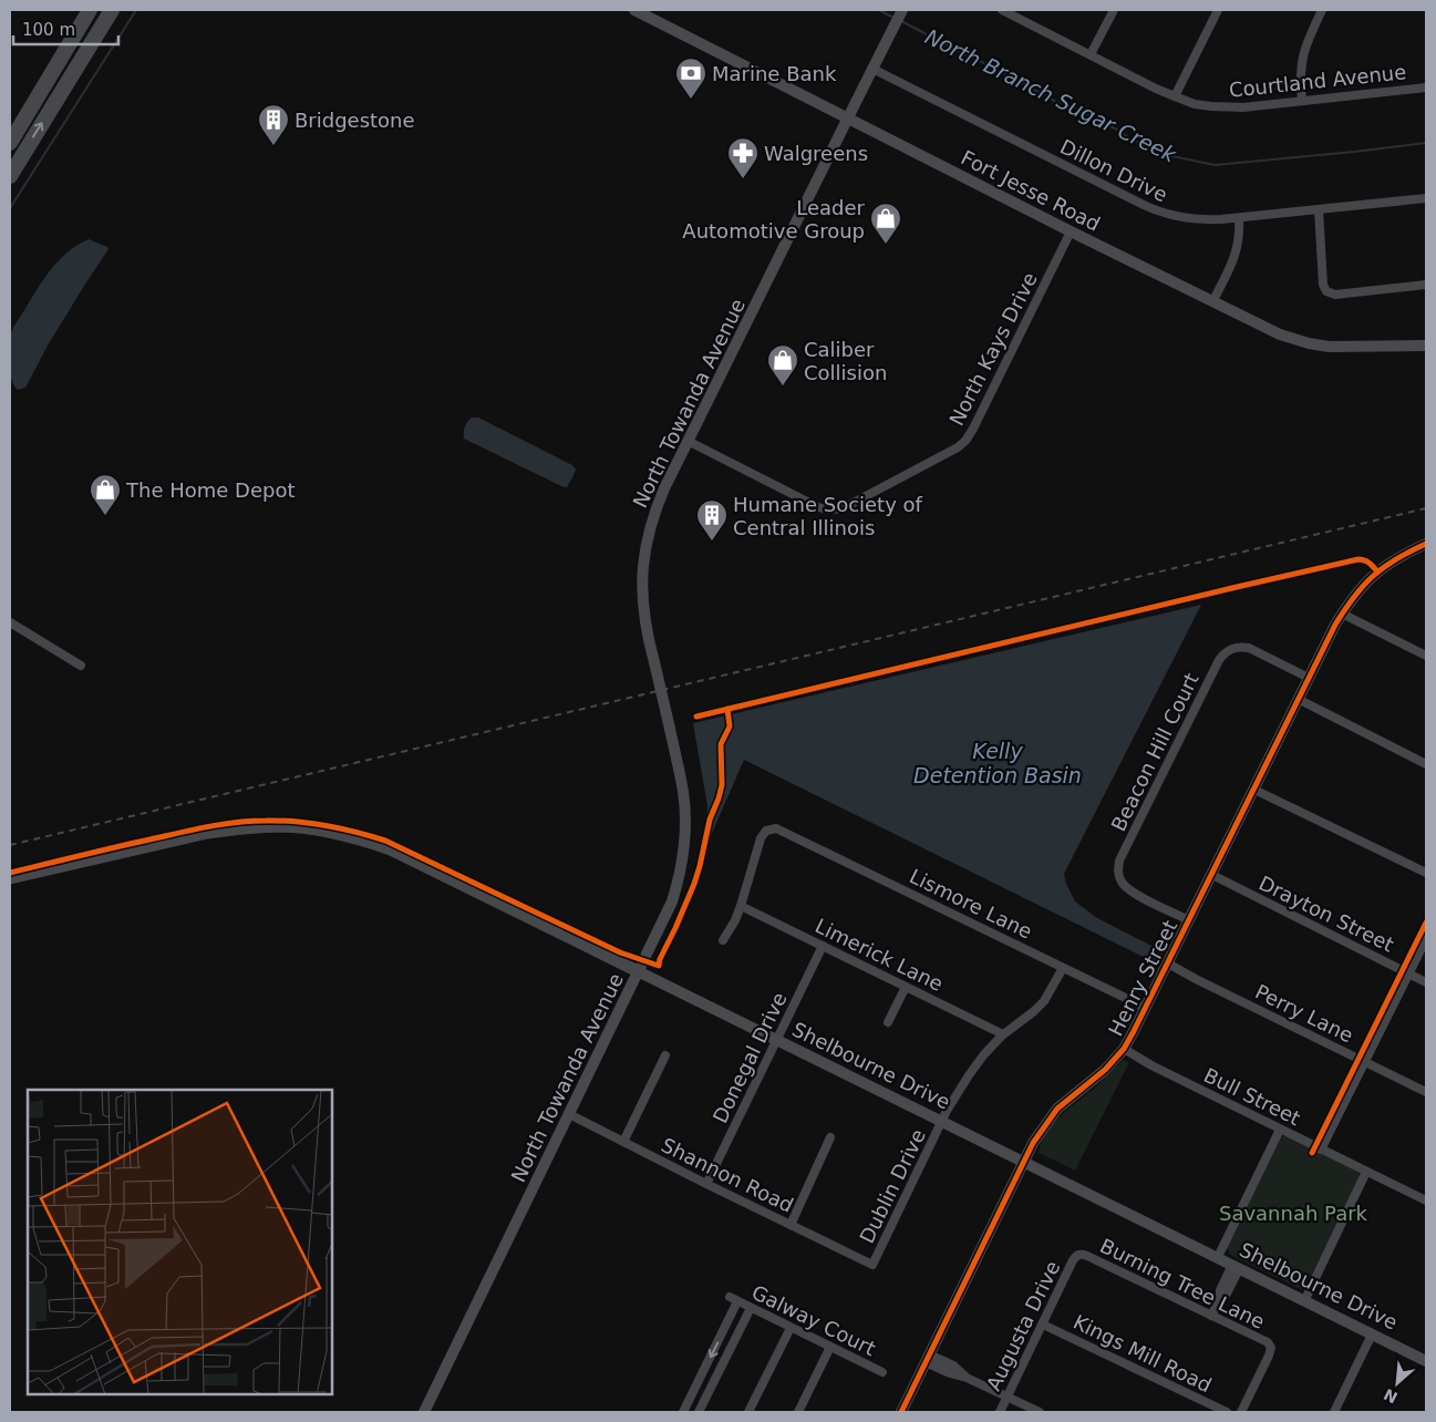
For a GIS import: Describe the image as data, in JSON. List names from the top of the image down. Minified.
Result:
{"streets":{"main road":["Fort Jesse Road","North Towanda Avenue","Henry Street","Shelbourne Drive"],"street":["Courtland Avenue","Dillon Drive","North Kays Drive","Beacon Hill Court","Lismore Lane","Drayton Street","Limerick Lane","Perry Lane","Donegal Drive","Bull Street","Shannon Road","Dublin Drive","Burning Tree Lane","Galway Court","Augusta Drive","Kings Mill Road"]},"crossings":[["Dillon Drive","North Towanda Avenue"],["Fort Jesse Road","North Kays Drive"],["Fort Jesse Road","North Towanda Avenue"],["North Kays Drive","North Towanda Avenue"],["North Towanda Avenue","Shelbourne Drive"],["North Towanda Avenue","Shannon Road"],["Beacon Hill Court","Henry Street"],["Lismore Lane","Limerick Lane"],["Lismore Lane","Henry Street"],["Lismore Lane","Dublin Drive"],["Drayton Street","Henry Street"],["Limerick Lane","Donegal Drive"],["Limerick Lane","Dublin Drive"],["Henry Street","Perry Lane"],["Henry Street","Shelbourne Drive"],["Henry Street","Bull Street"],["Donegal Drive","Shelbourne Drive"],["Donegal Drive","Shannon Road"],["Shelbourne Drive","Dublin Drive"],["Shannon Road","Dublin Drive"],["Burning Tree Lane","Augusta Drive"],["Augusta Drive","Kings Mill Road"]],"water":["North Branch Sugar Creek","Kelly Detention Basin"],"parks":["Savannah Park"],"places":{"bank":["Marine Bank"],"building":["Bridgestone","Humane Society of Central Illinois"],"pharmacy":["Walgreens"],"shop":["Leader Automotive Group","Caliber Collision","The Home Depot"]},"scale_bar":"100 m","north":"bottom left"}
